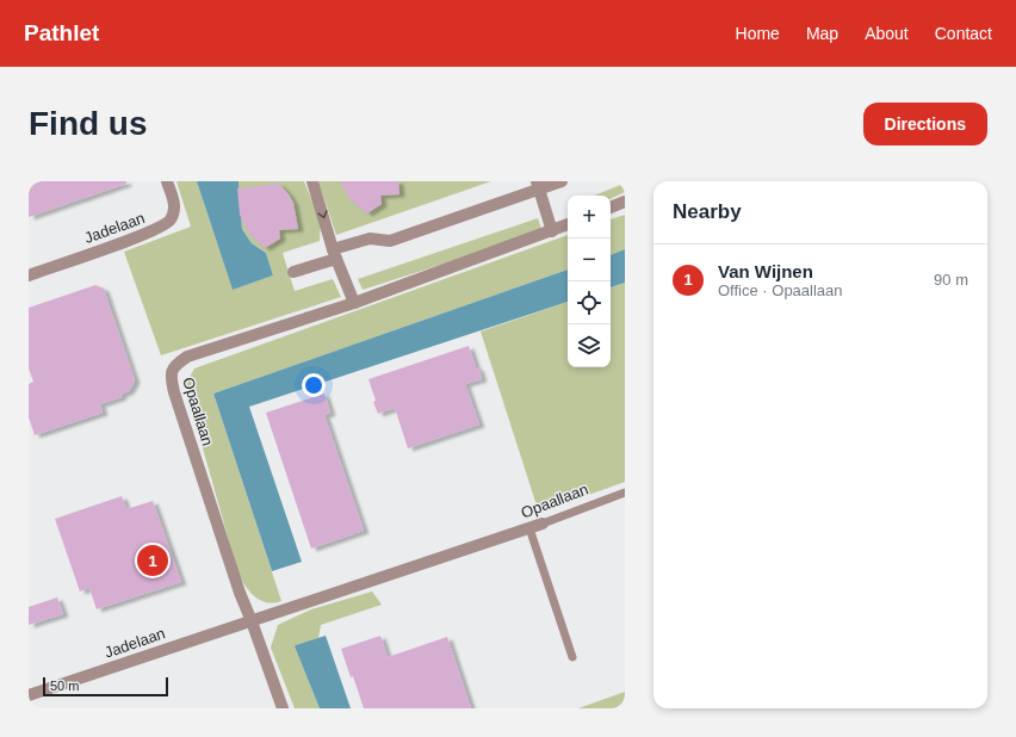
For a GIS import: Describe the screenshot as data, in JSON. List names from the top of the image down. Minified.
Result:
{"streets":{"street":["Jadelaan","Opaallaan"]},"crossings":[["Jadelaan","Opaallaan"]],"scale_bar":"50 m","page":{"header":"Pathlet","nav":["Home","Map","About","Contact"],"buttons":"Directions","title":"Find us","heading":"Nearby","map_buttons":["+","−"],"list":[{"mark":"1","name":"Van Wijnen","note":"Office · Opaallaan","value":"90 m"}],"pins":"1","scale":"50 m"}}
